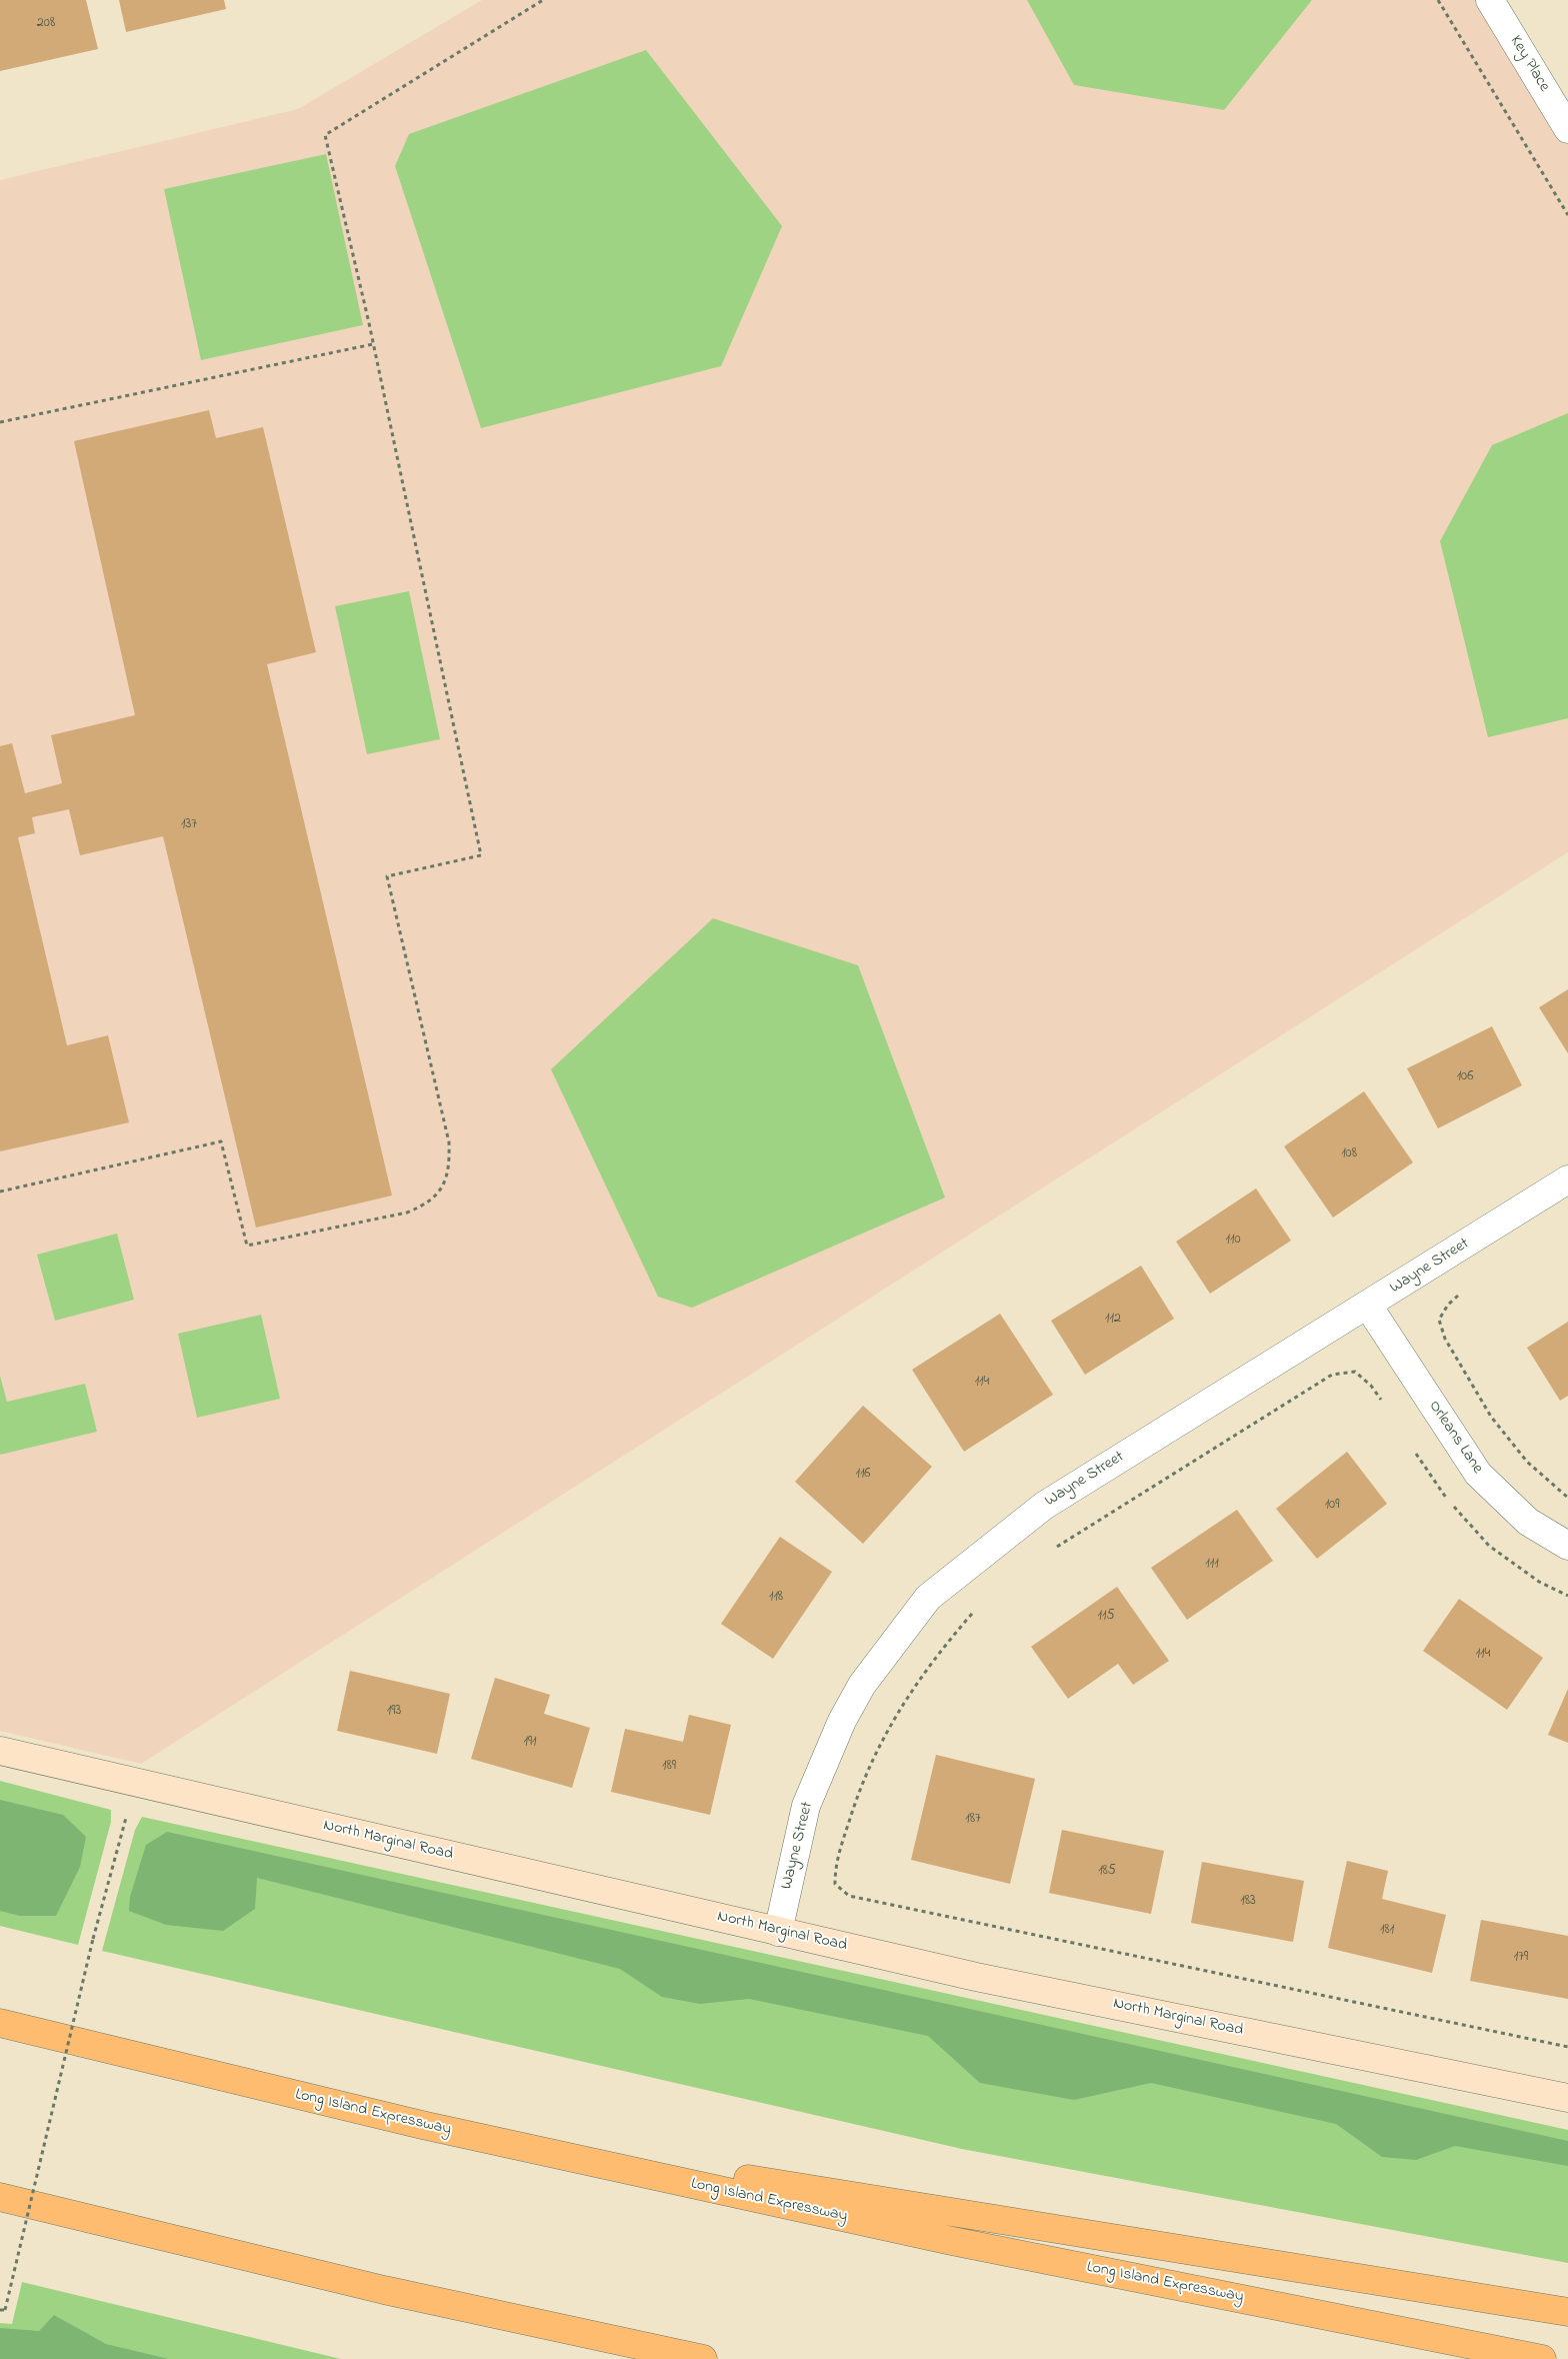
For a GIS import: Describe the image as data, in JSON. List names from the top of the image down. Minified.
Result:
{"streets":{"highway":["Long Island Expressway"],"main road":["North Marginal Road"],"street":["Key Place","Wayne Street","Orleans Lane"]},"crossings":[["Wayne Street","Orleans Lane"],["Wayne Street","North Marginal Road"]],"house_numbers":["208","137","106","108","110","112","114","116","109","111","118","115","114","193","191","189","187","185","183","181","179"]}
